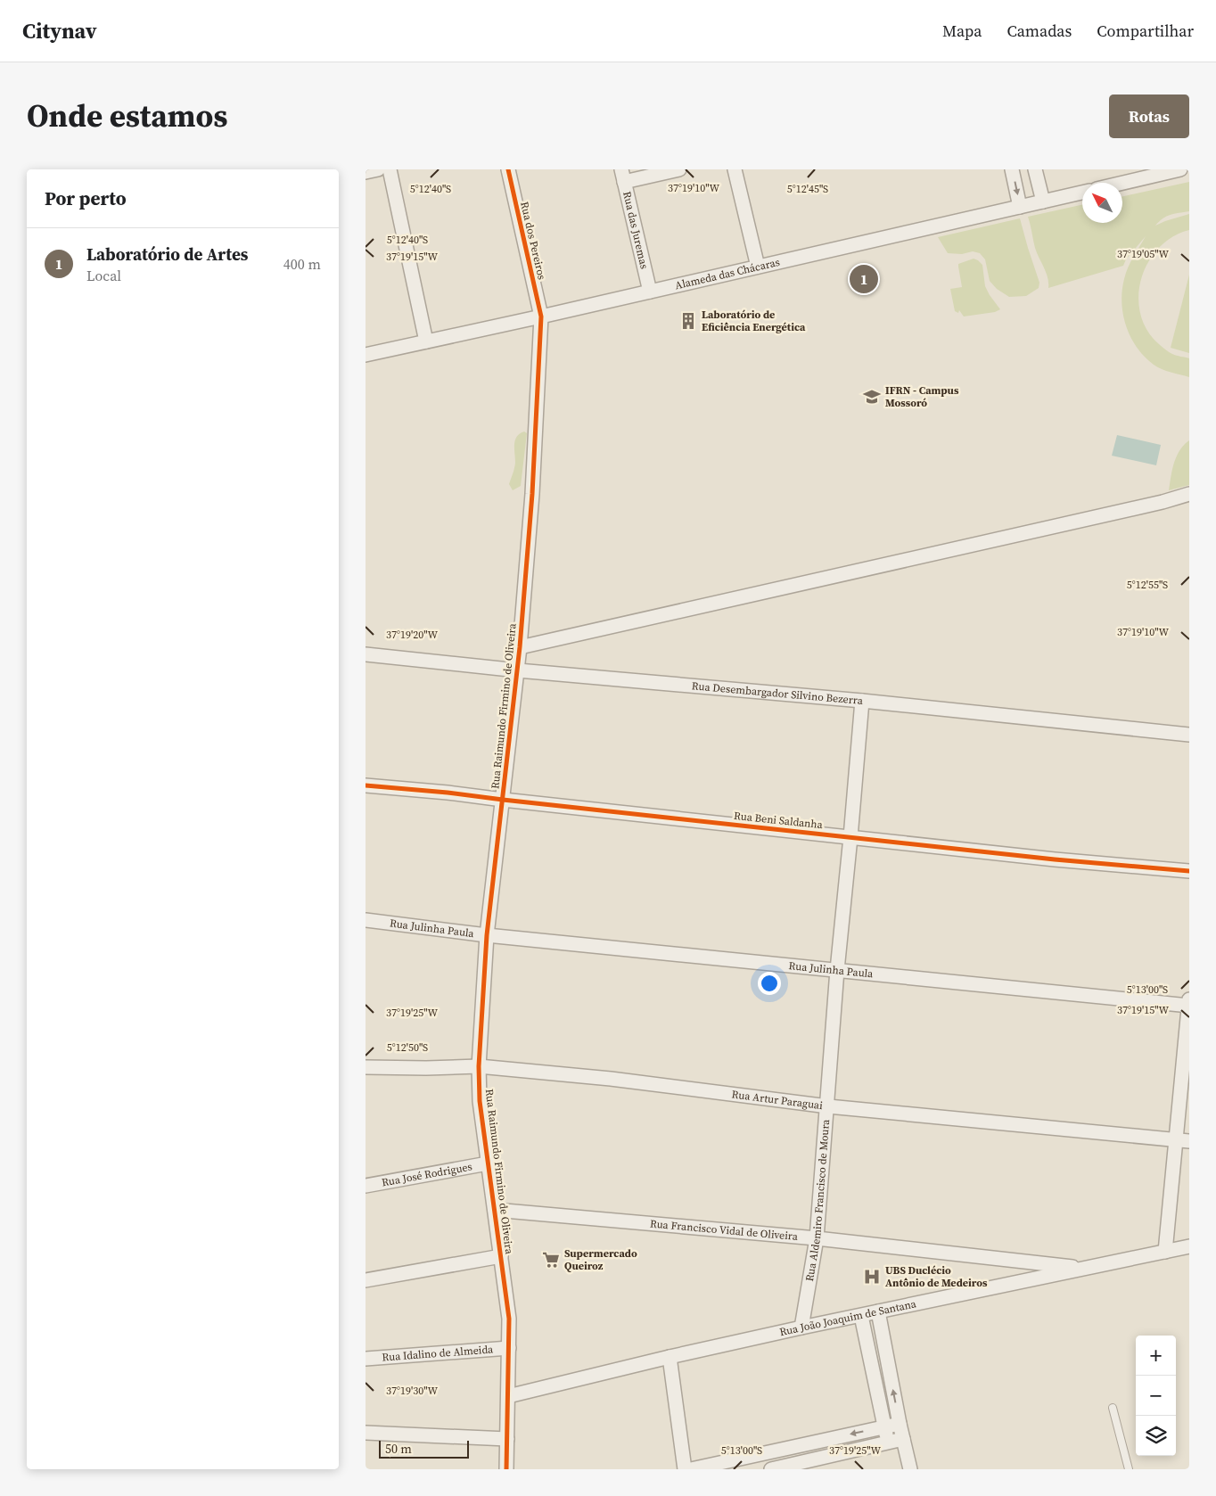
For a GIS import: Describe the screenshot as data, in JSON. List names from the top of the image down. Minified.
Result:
{"streets":{"street":["Rua das Juremas","Rua dos Pereiros","Alameda das Chácaras","Rua Desembargador Silvino Bezerra","Rua Raimundo Firmino de Oliveira","Rua Beni Saldanha","Rua Julinha Paula","Rua Artur Paraguai","Rua José Rodrigues","Rua Aldemiro Francisco de Moura","Rua Francisco Vidal de Oliveira","Rua João Joaquim de Santana","Rua Idalino de Almeida"]},"crossings":[["Rua das Juremas","Alameda das Chácaras"],["Rua dos Pereiros","Alameda das Chácaras"],["Rua dos Pereiros","Rua Raimundo Firmino de Oliveira"],["Alameda das Chácaras","Rua Raimundo Firmino de Oliveira"],["Rua Desembargador Silvino Bezerra","Rua Raimundo Firmino de Oliveira"],["Rua Desembargador Silvino Bezerra","Rua Aldemiro Francisco de Moura"],["Rua Raimundo Firmino de Oliveira","Rua Beni Saldanha"],["Rua Raimundo Firmino de Oliveira","Rua Julinha Paula"],["Rua Raimundo Firmino de Oliveira","Rua Artur Paraguai"],["Rua Raimundo Firmino de Oliveira","Rua José Rodrigues"],["Rua Raimundo Firmino de Oliveira","Rua Francisco Vidal de Oliveira"],["Rua Raimundo Firmino de Oliveira","Rua João Joaquim de Santana"],["Rua Raimundo Firmino de Oliveira","Rua Idalino de Almeida"],["Rua Beni Saldanha","Rua Aldemiro Francisco de Moura"],["Rua Julinha Paula","Rua Aldemiro Francisco de Moura"],["Rua Artur Paraguai","Rua Aldemiro Francisco de Moura"],["Rua Aldemiro Francisco de Moura","Rua Francisco Vidal de Oliveira"],["Rua Aldemiro Francisco de Moura","Rua João Joaquim de Santana"],["Rua Francisco Vidal de Oliveira","Rua João Joaquim de Santana"]],"places":{"building":["Laboratório de Eficiência Energética"],"school or university":["IFRN - Campus Mossoró"],"supermarket":["Supermercado Queiroz"],"hospital":["UBS Duclécio Antônio de Medeiros"]},"scale_bar":"50 m","north":"top left","page":{"header":"Citynav","nav":["Mapa","Camadas","Compartilhar"],"title":"Onde estamos","buttons":"Rotas","heading":"Por perto","list":[{"mark":"1","name":"Laboratório de Artes","note":"Local","value":"400 m"}],"pins":"1","map_buttons":["+","−"],"scale":"50 m"},"coordinates":["37°19'10\"W","5°12'40\"S","5°12'45\"S","37°19'05\"W","37°19'15\"W","5°12'55\"S","37°19'20\"W","5°13'00\"S","37°19'25\"W","5°12'50\"S","37°19'30\"W"]}
